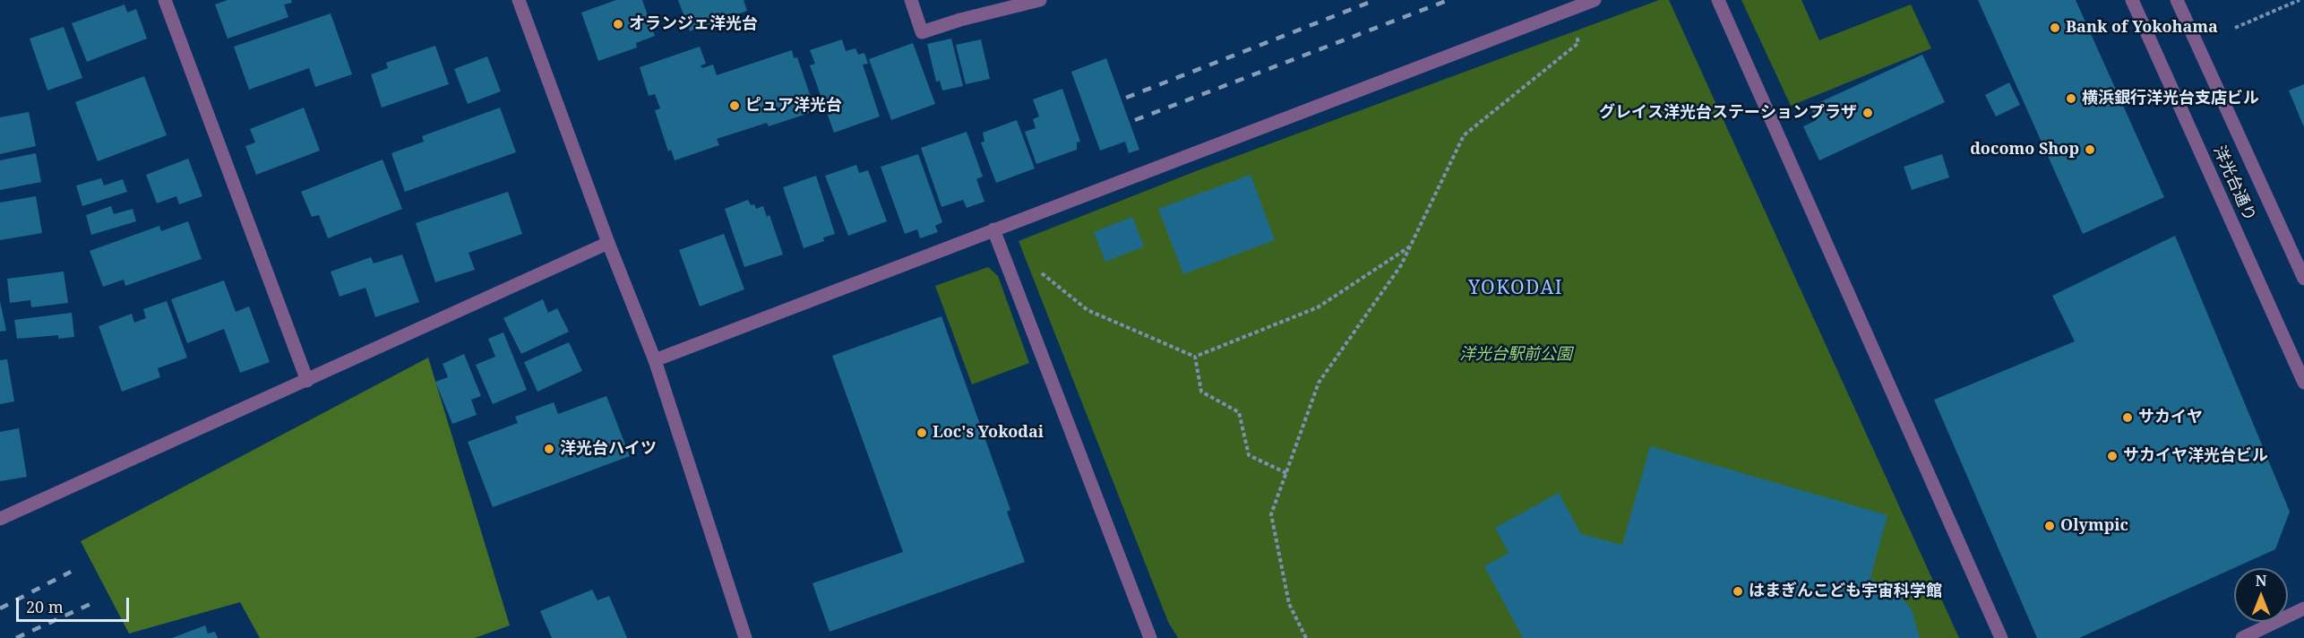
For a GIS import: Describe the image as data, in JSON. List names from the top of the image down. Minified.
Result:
{"streets":{"street":["洋光台通り"]},"districts":["YOKODAI"],"parks":["洋光台駅前公園"],"places":["オランジェ洋光台","Bank of Yokohama","横浜銀行洋光台支店ビル","ピュア洋光台","グレイス洋光台ステーションプラザ","docomo Shop","サカイヤ","Loc's Yokodai","洋光台ハイツ","サカイヤ洋光台ビル","Olympic","はまぎんこども宇宙科学館"],"scale_bar":"20 m","north":"top"}
